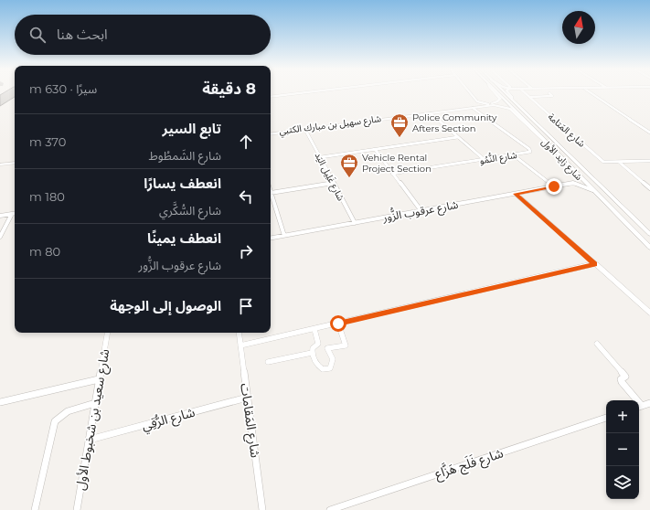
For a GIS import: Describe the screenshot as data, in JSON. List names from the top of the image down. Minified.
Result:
{"streets":{"main road":["شارع زايد الأول"],"street":["شارع سهيل بن مبارك الكتبي","شارع المَتامة","شارع النُّمُو","شارع غَلِيل اليَد","شارع عرقوب الزُّور","شارع الرُّقِي","شارع سعيد بن شخبوط الأول","شارع المَقامات","شارع فَلَج هَزَّاع"]},"crossings":[["شارع سهيل بن مبارك الكتبي","شارع النُّمُو"],["شارع سهيل بن مبارك الكتبي","شارع زايد الأول"],["شارع سهيل بن مبارك الكتبي","شارع غَلِيل اليَد"],["شارع غَلِيل اليَد","شارع عرقوب الزُّور"],["شارع الرُّقِي","شارع سعيد بن شخبوط الأول"],["شارع الرُّقِي","شارع المَقامات"]],"places":{"office":["Police Community Afters Section","Vehicle Rental Project Section"]},"north":"top","page":{"search":"ابحث هنا","heading":["8 دقيقة","سيرًا · 630 m"],"list":[["تابع السير","شارع الشَمطُوط","370 m"],["انعطف يسارًا","شارع السُّكَّري","180 m"],["انعطف يمينًا","شارع عرقوب الزُّور","80 m"],"الوصول إلى الوجهة"],"map_buttons":["+","−"]}}
